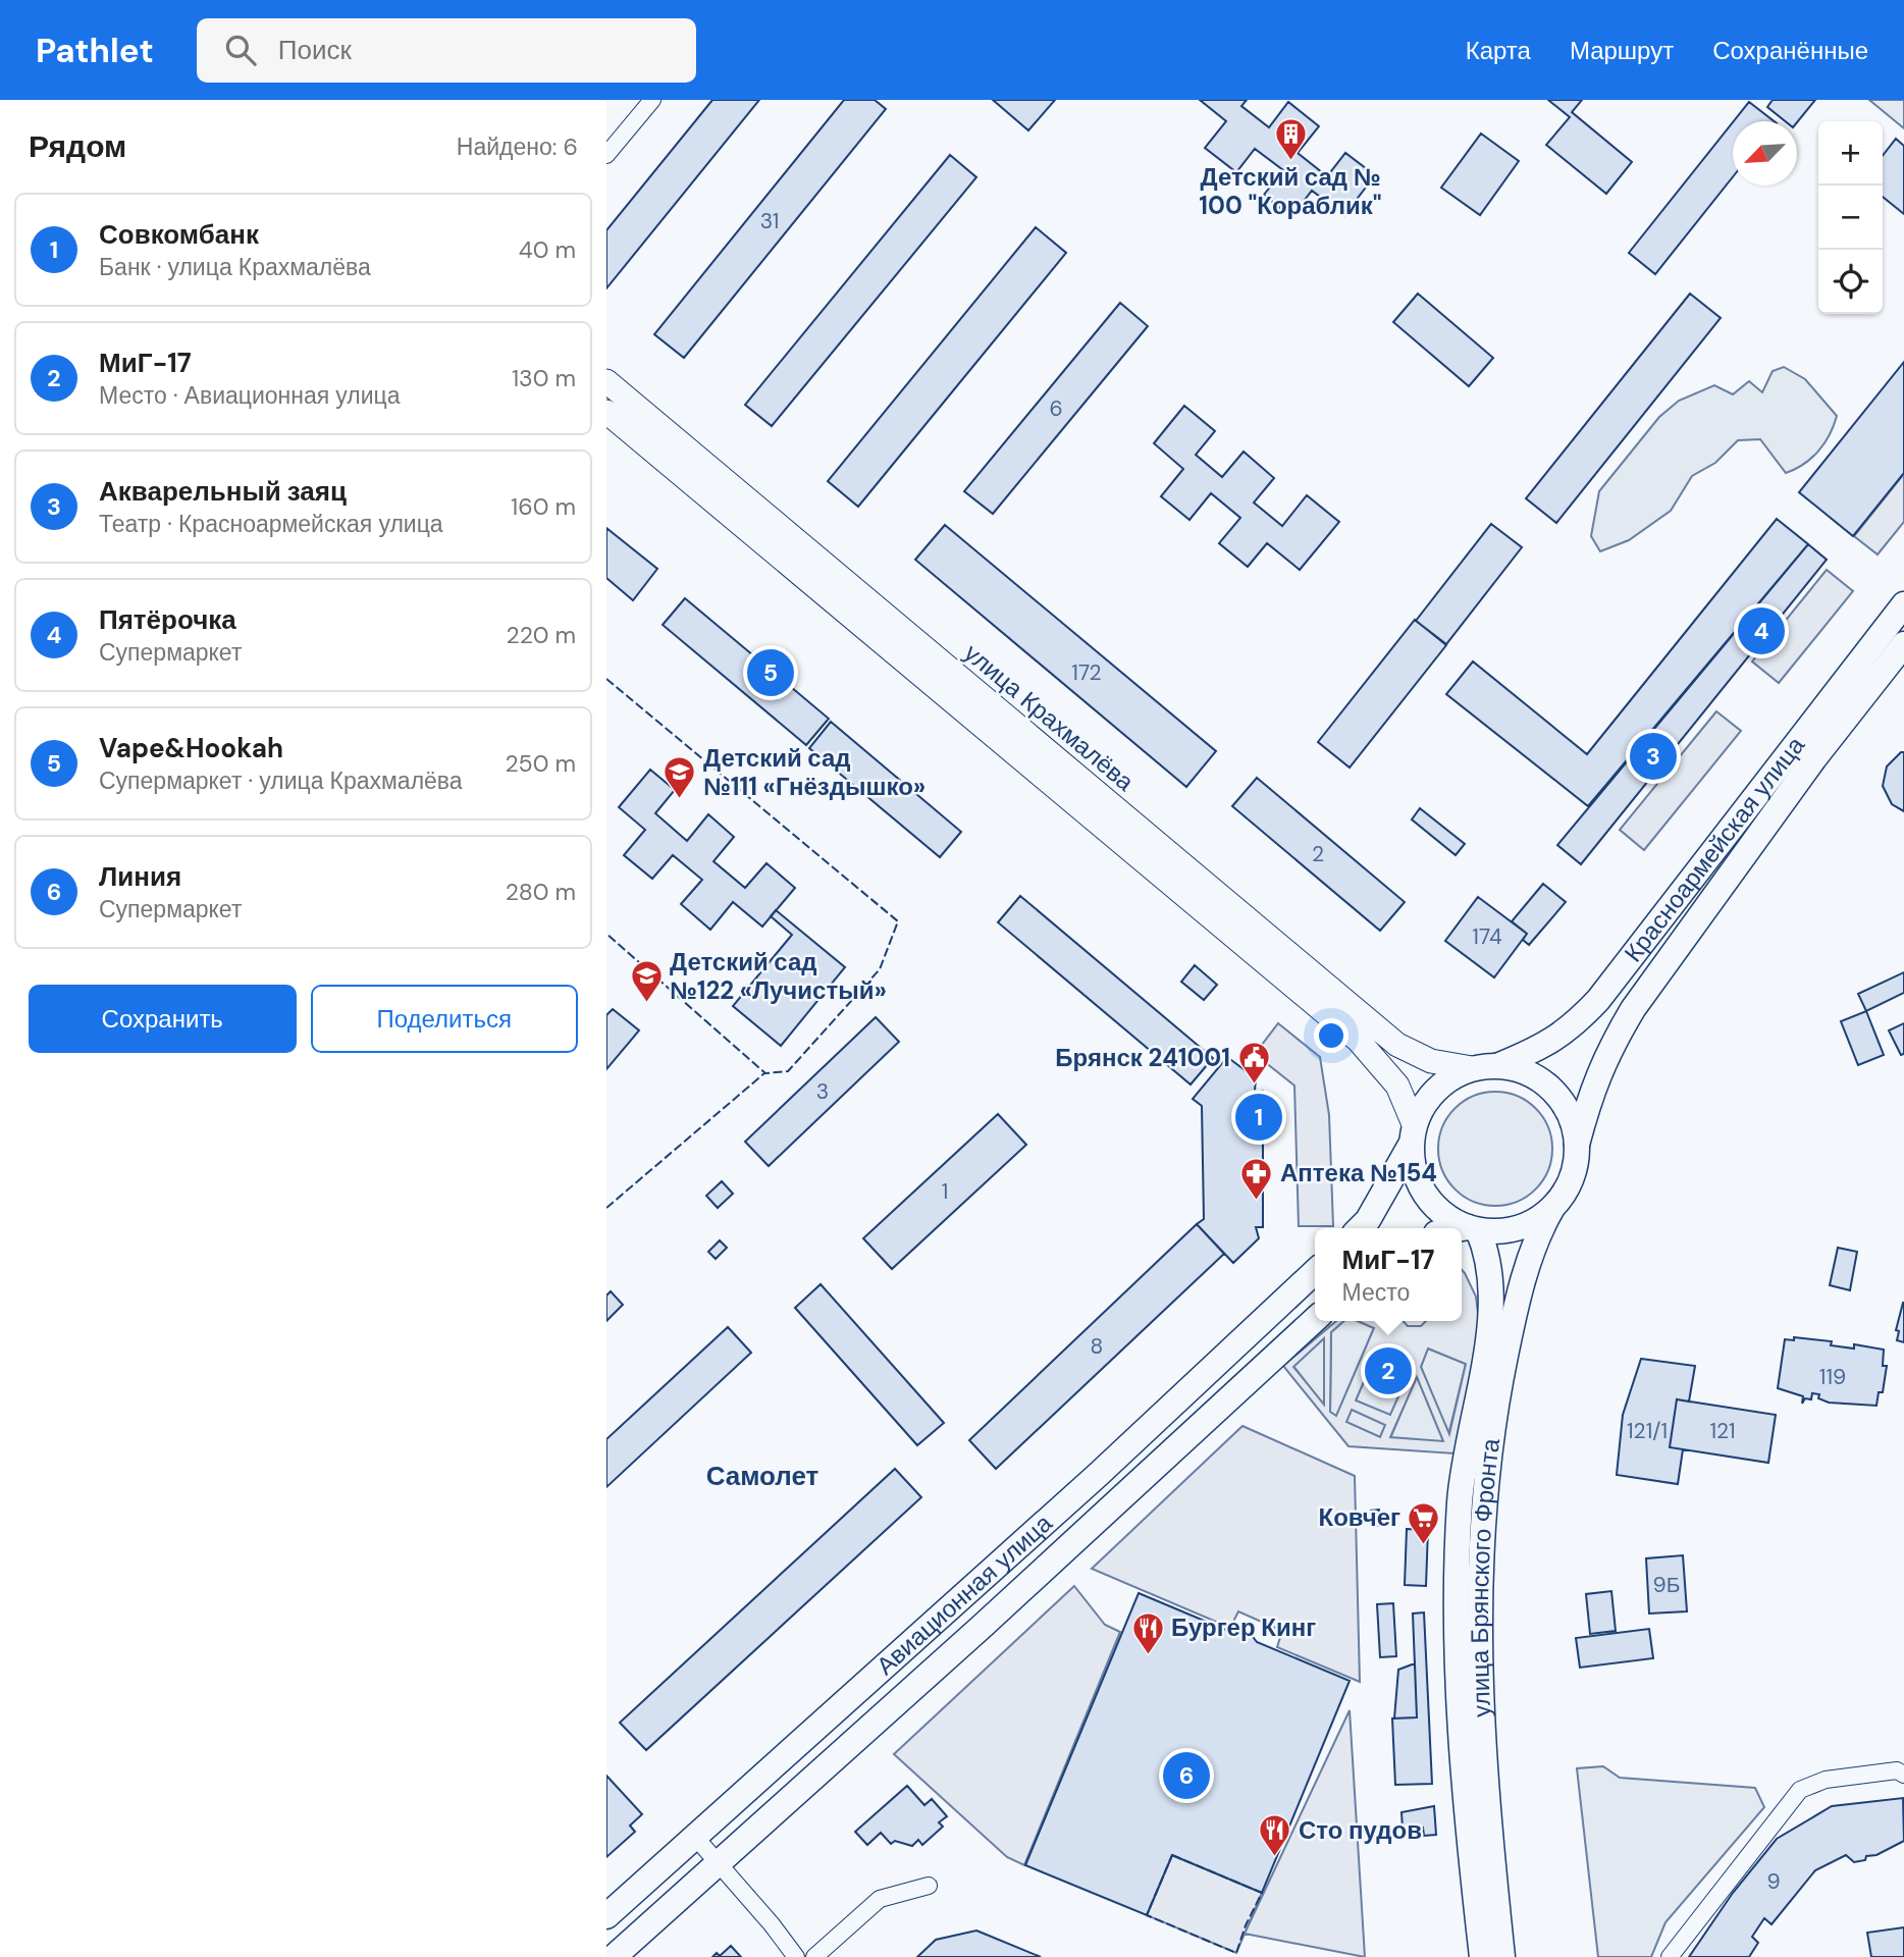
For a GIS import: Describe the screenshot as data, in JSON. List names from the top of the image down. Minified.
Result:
{"streets":{"main road":["улица Крахмалёва","Красноармейская улица","улица Брянского Фронта","Авиационная улица"]},"crossings":[["улица Крахмалёва","Красноармейская улица"],["улица Крахмалёва","улица Брянского Фронта"],["Красноармейская улица","улица Брянского Фронта"]],"districts":["Самолет"],"places":{"building":["Детский сад № 100 \"Кораблик\""],"school or university":["Детский сад №111 «Гнёздышко»","Детский сад №122 «Лучистый»"],"public building":["Брянск 241001"],"pharmacy":["Аптека №154"],"supermarket":["Ковчег"],"restaurant":["Бургер Кинг","Сто пудов"]},"house_numbers":["31","6","172","2","174","3","1","8","119","121/1","121","9Б","9"],"north":"bottom left","page":{"header":"Pathlet","search":"Поиск","nav":["Карта","Маршрут","Сохранённые"],"heading":["Рядом","Найдено: 6"],"map_buttons":["+","−"],"list":[{"mark":"1","name":"Совкомбанк","note":"Банк · улица Крахмалёва","value":"40 m"},{"mark":"2","name":"МиГ-17","note":"Место · Авиационная улица","value":"130 m"},{"mark":"3","name":"Акварельный заяц","note":"Театр · Красноармейская улица","value":"160 m"},{"mark":"4","name":"Пятёрочка","note":"Супермаркет","value":"220 m"},{"mark":"5","name":"Vape&Hookah","note":"Супермаркет · улица Крахмалёва","value":"250 m"},{"mark":"6","name":"Линия","note":"Супермаркет","value":"280 m"}],"pins":["4","5","3","1","2","6"],"buttons":["Сохранить","Поделиться"],"popup":["МиГ-17","Место"]}}
